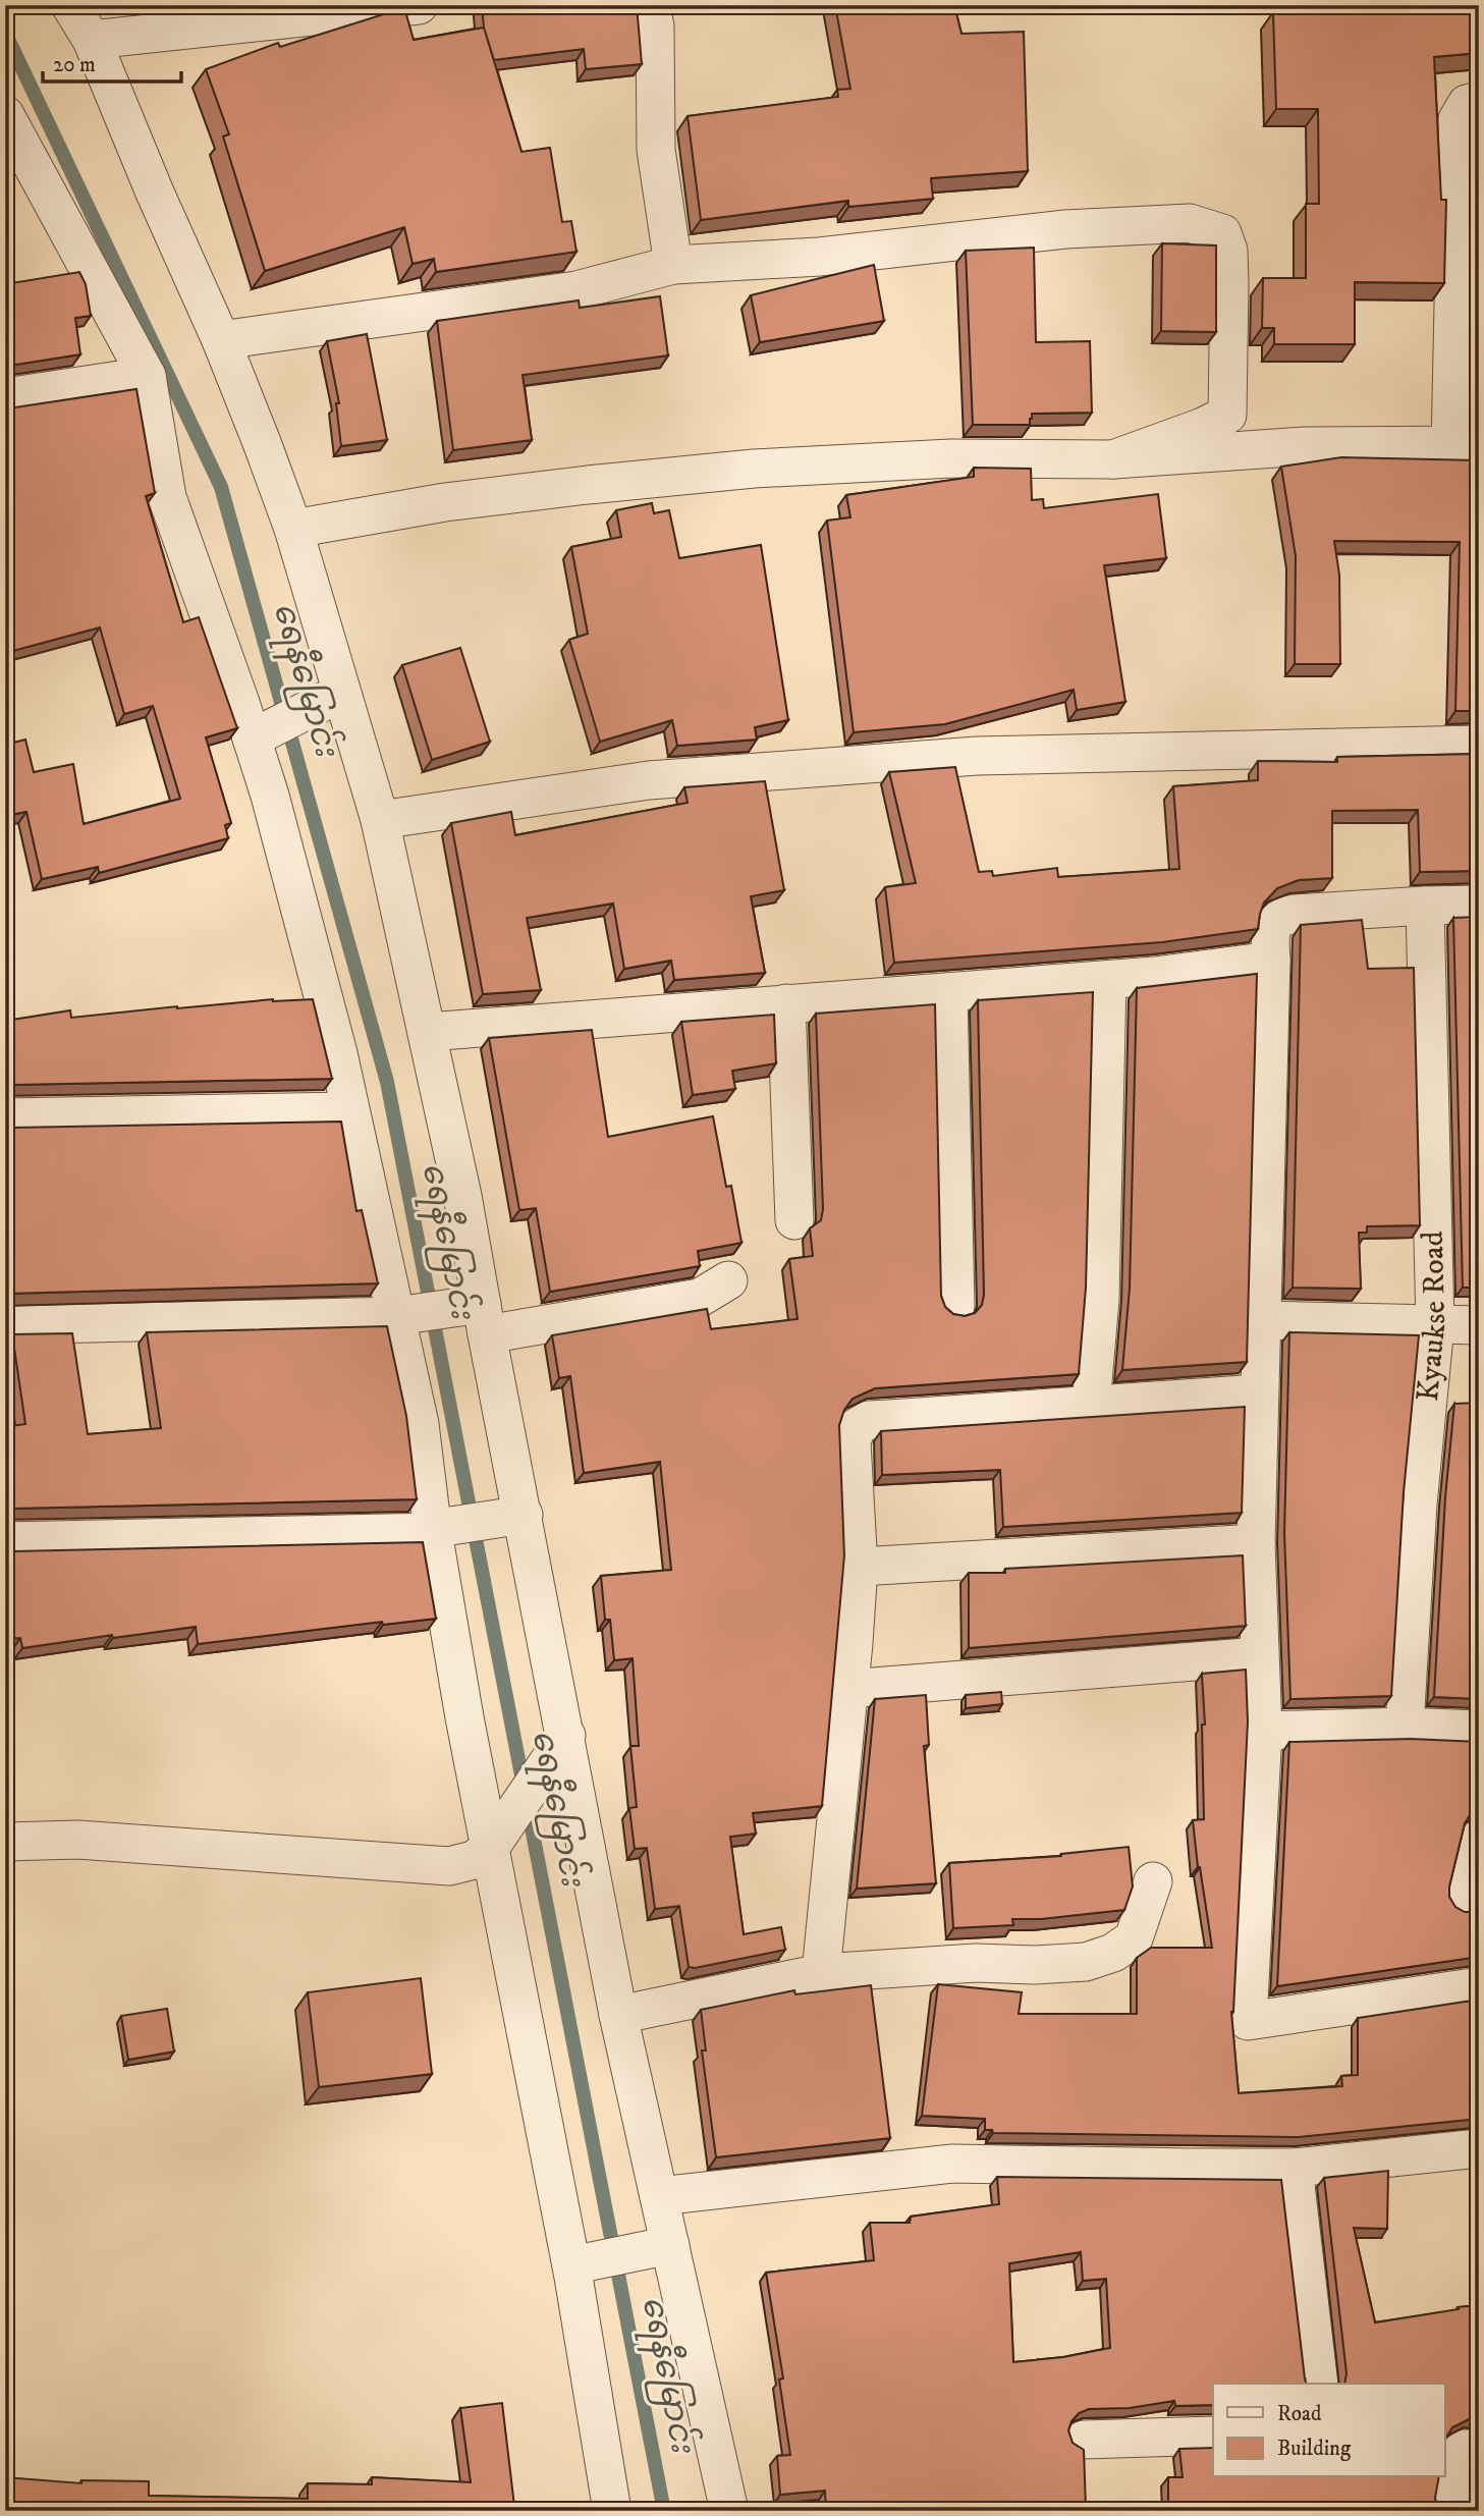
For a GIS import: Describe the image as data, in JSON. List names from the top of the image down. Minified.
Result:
{"streets":{"street":["Kyaukse Road"]},"water":["ရေနီမြောင်း"],"legend":["Road","Building"],"scale_bar":"20 m"}
